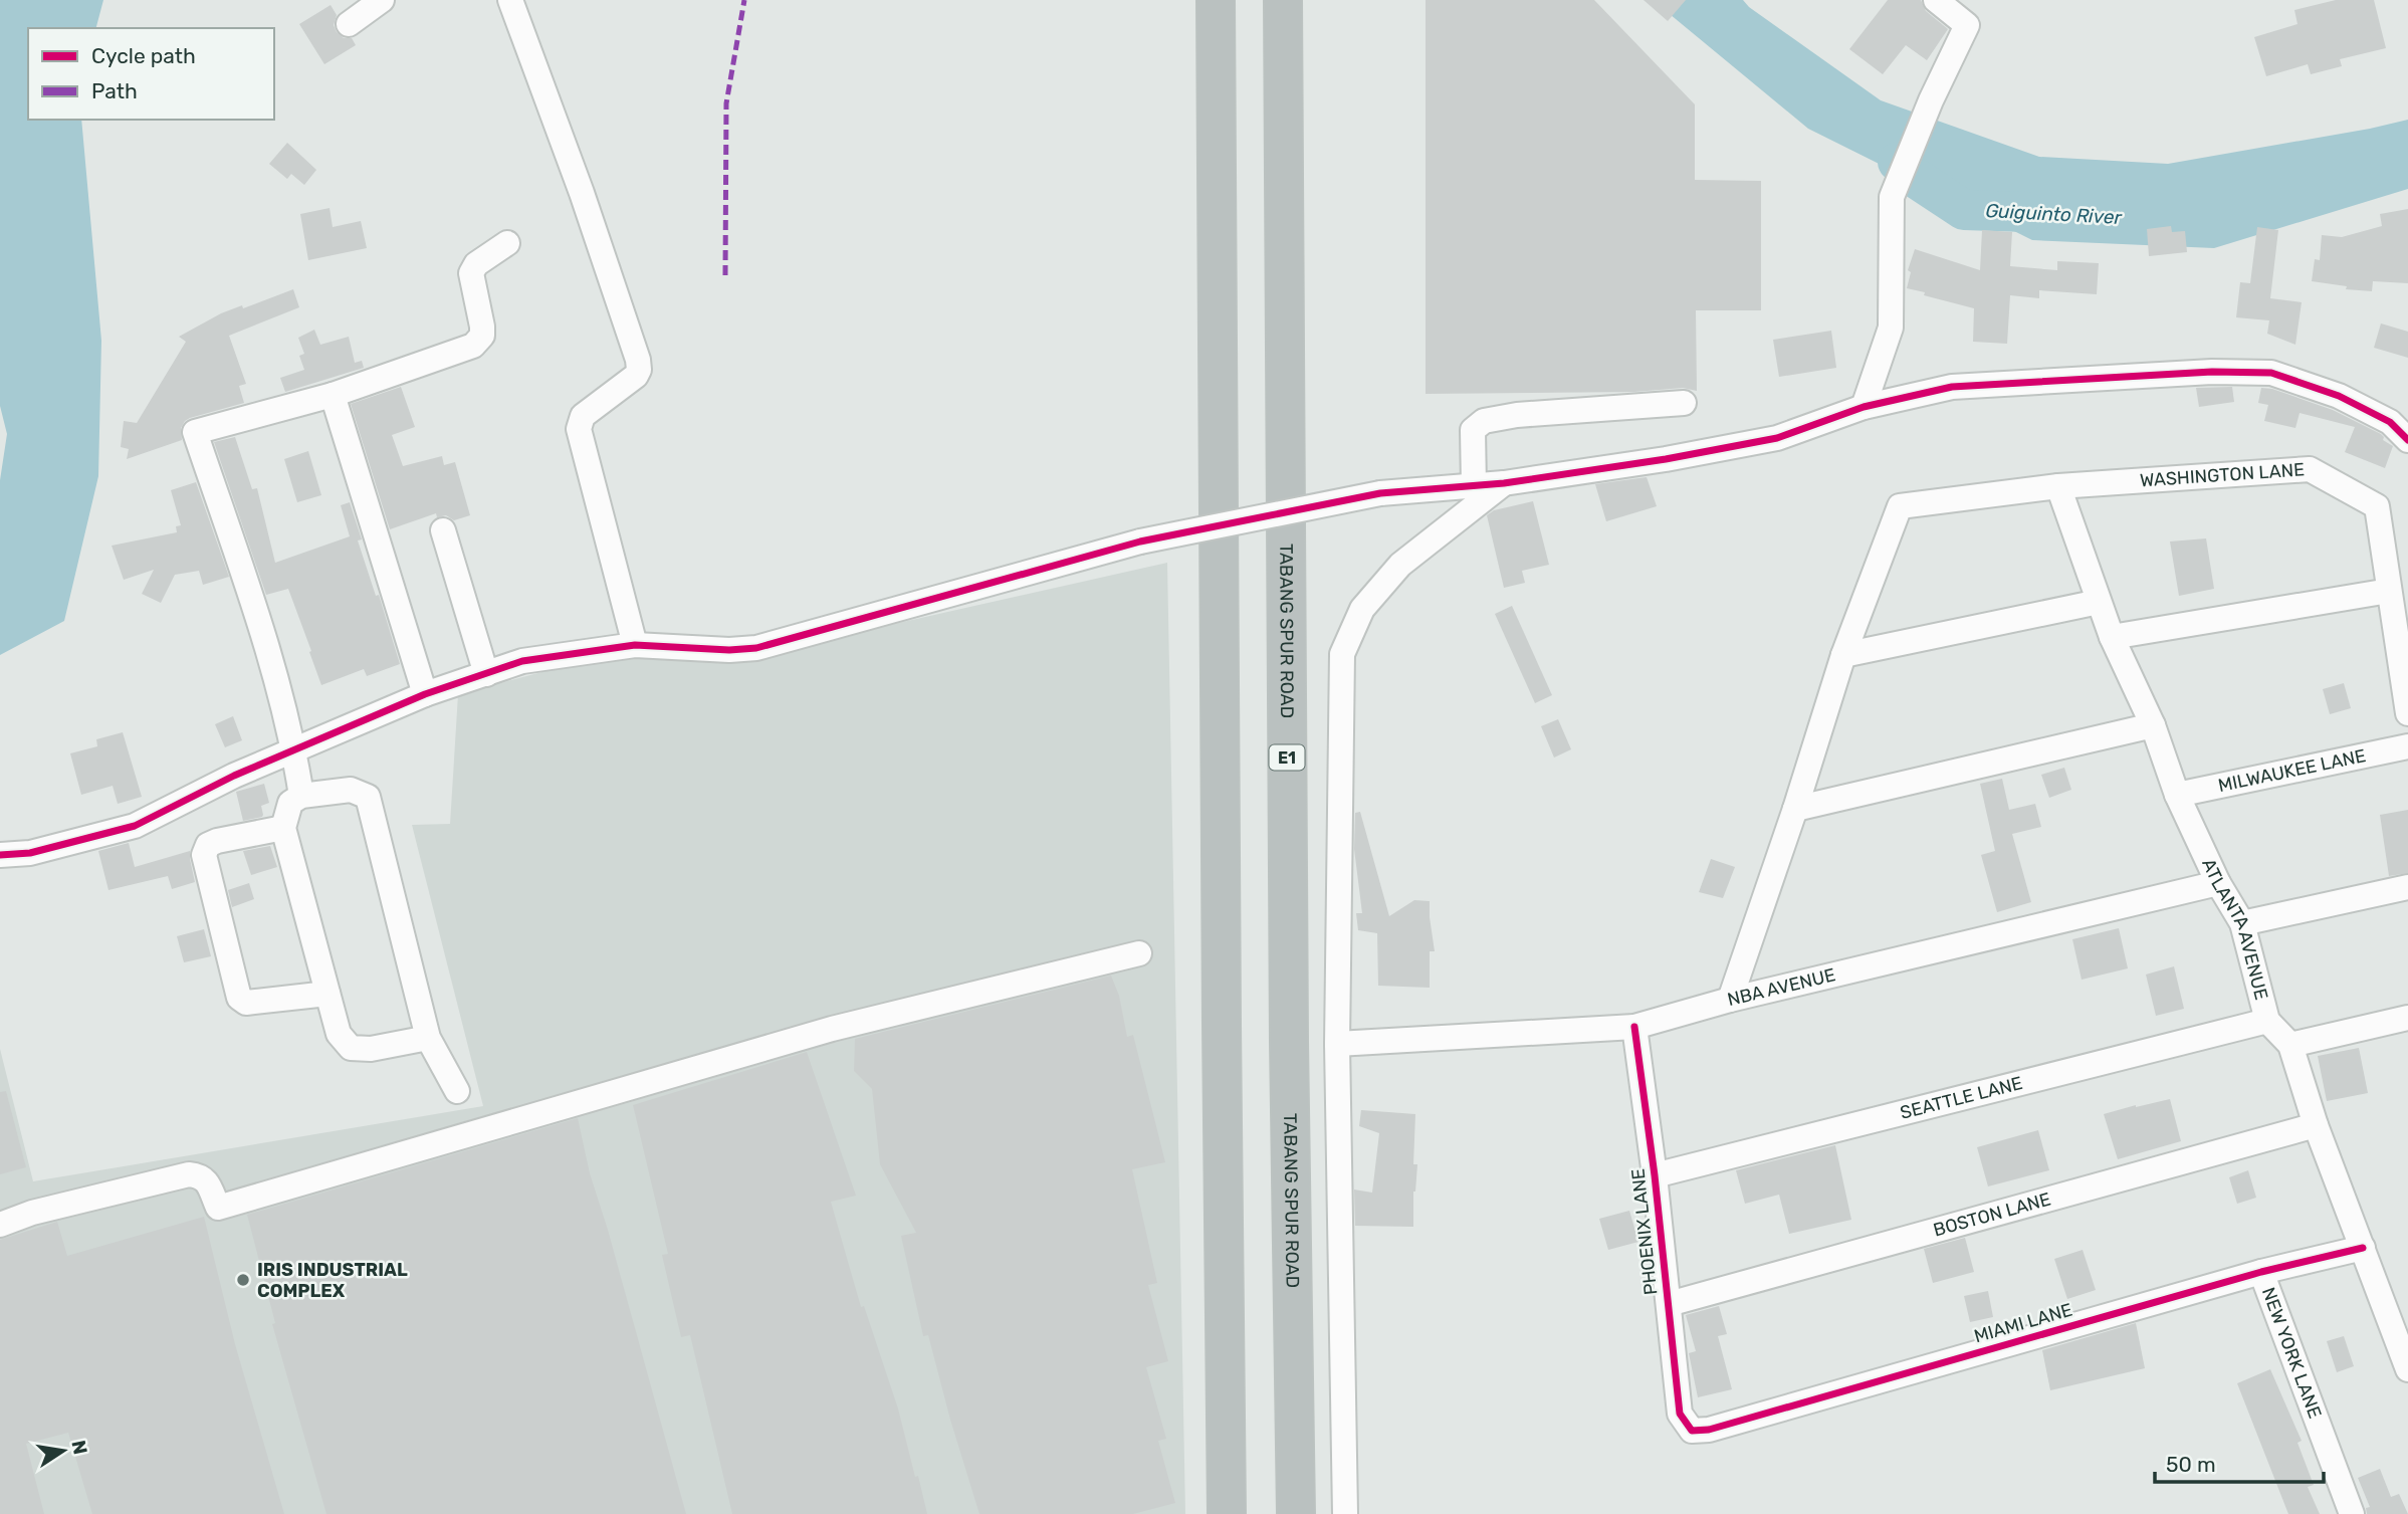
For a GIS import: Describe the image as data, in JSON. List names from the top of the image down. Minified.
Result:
{"streets":{"highway":["TABANG SPUR ROAD","E1"],"street":["WASHINGTON LANE","MILWAUKEE LANE","ATLANTA AVENUE","NBA AVENUE","SEATTLE LANE","BOSTON LANE","PHOENIX LANE","MIAMI LANE","NEW YORK LANE"]},"crossings":[["WASHINGTON LANE","ATLANTA AVENUE"],["MILWAUKEE LANE","ATLANTA AVENUE"],["ATLANTA AVENUE","NBA AVENUE"],["ATLANTA AVENUE","SEATTLE LANE"],["ATLANTA AVENUE","BOSTON LANE"],["ATLANTA AVENUE","MIAMI LANE"],["NBA AVENUE","PHOENIX LANE"],["SEATTLE LANE","PHOENIX LANE"],["BOSTON LANE","PHOENIX LANE"],["PHOENIX LANE","MIAMI LANE"],["MIAMI LANE","NEW YORK LANE"]],"water":["Guiguinto River"],"places":["IRIS INDUSTRIAL COMPLEX"],"legend":["Cycle path","Path"],"scale_bar":"50 m","north":"right"}
